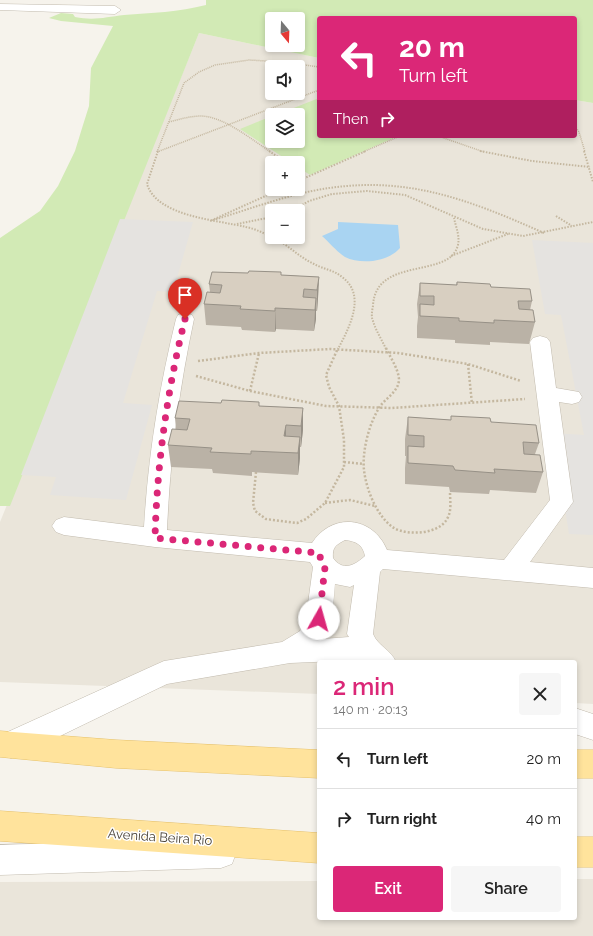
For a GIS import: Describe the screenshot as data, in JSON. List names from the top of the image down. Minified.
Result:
{"streets":{"main road":["Avenida Beira Rio"]},"north":"bottom","page":{"map_buttons":["+","−"],"turn":["20 m","Turn left"],"then":"Then","heading":["2 min","140 m · 20:13"],"list":[{"name":"Turn left","value":"20 m"},{"name":"Turn right","value":"40 m"}],"buttons":["Exit","Share"]}}
